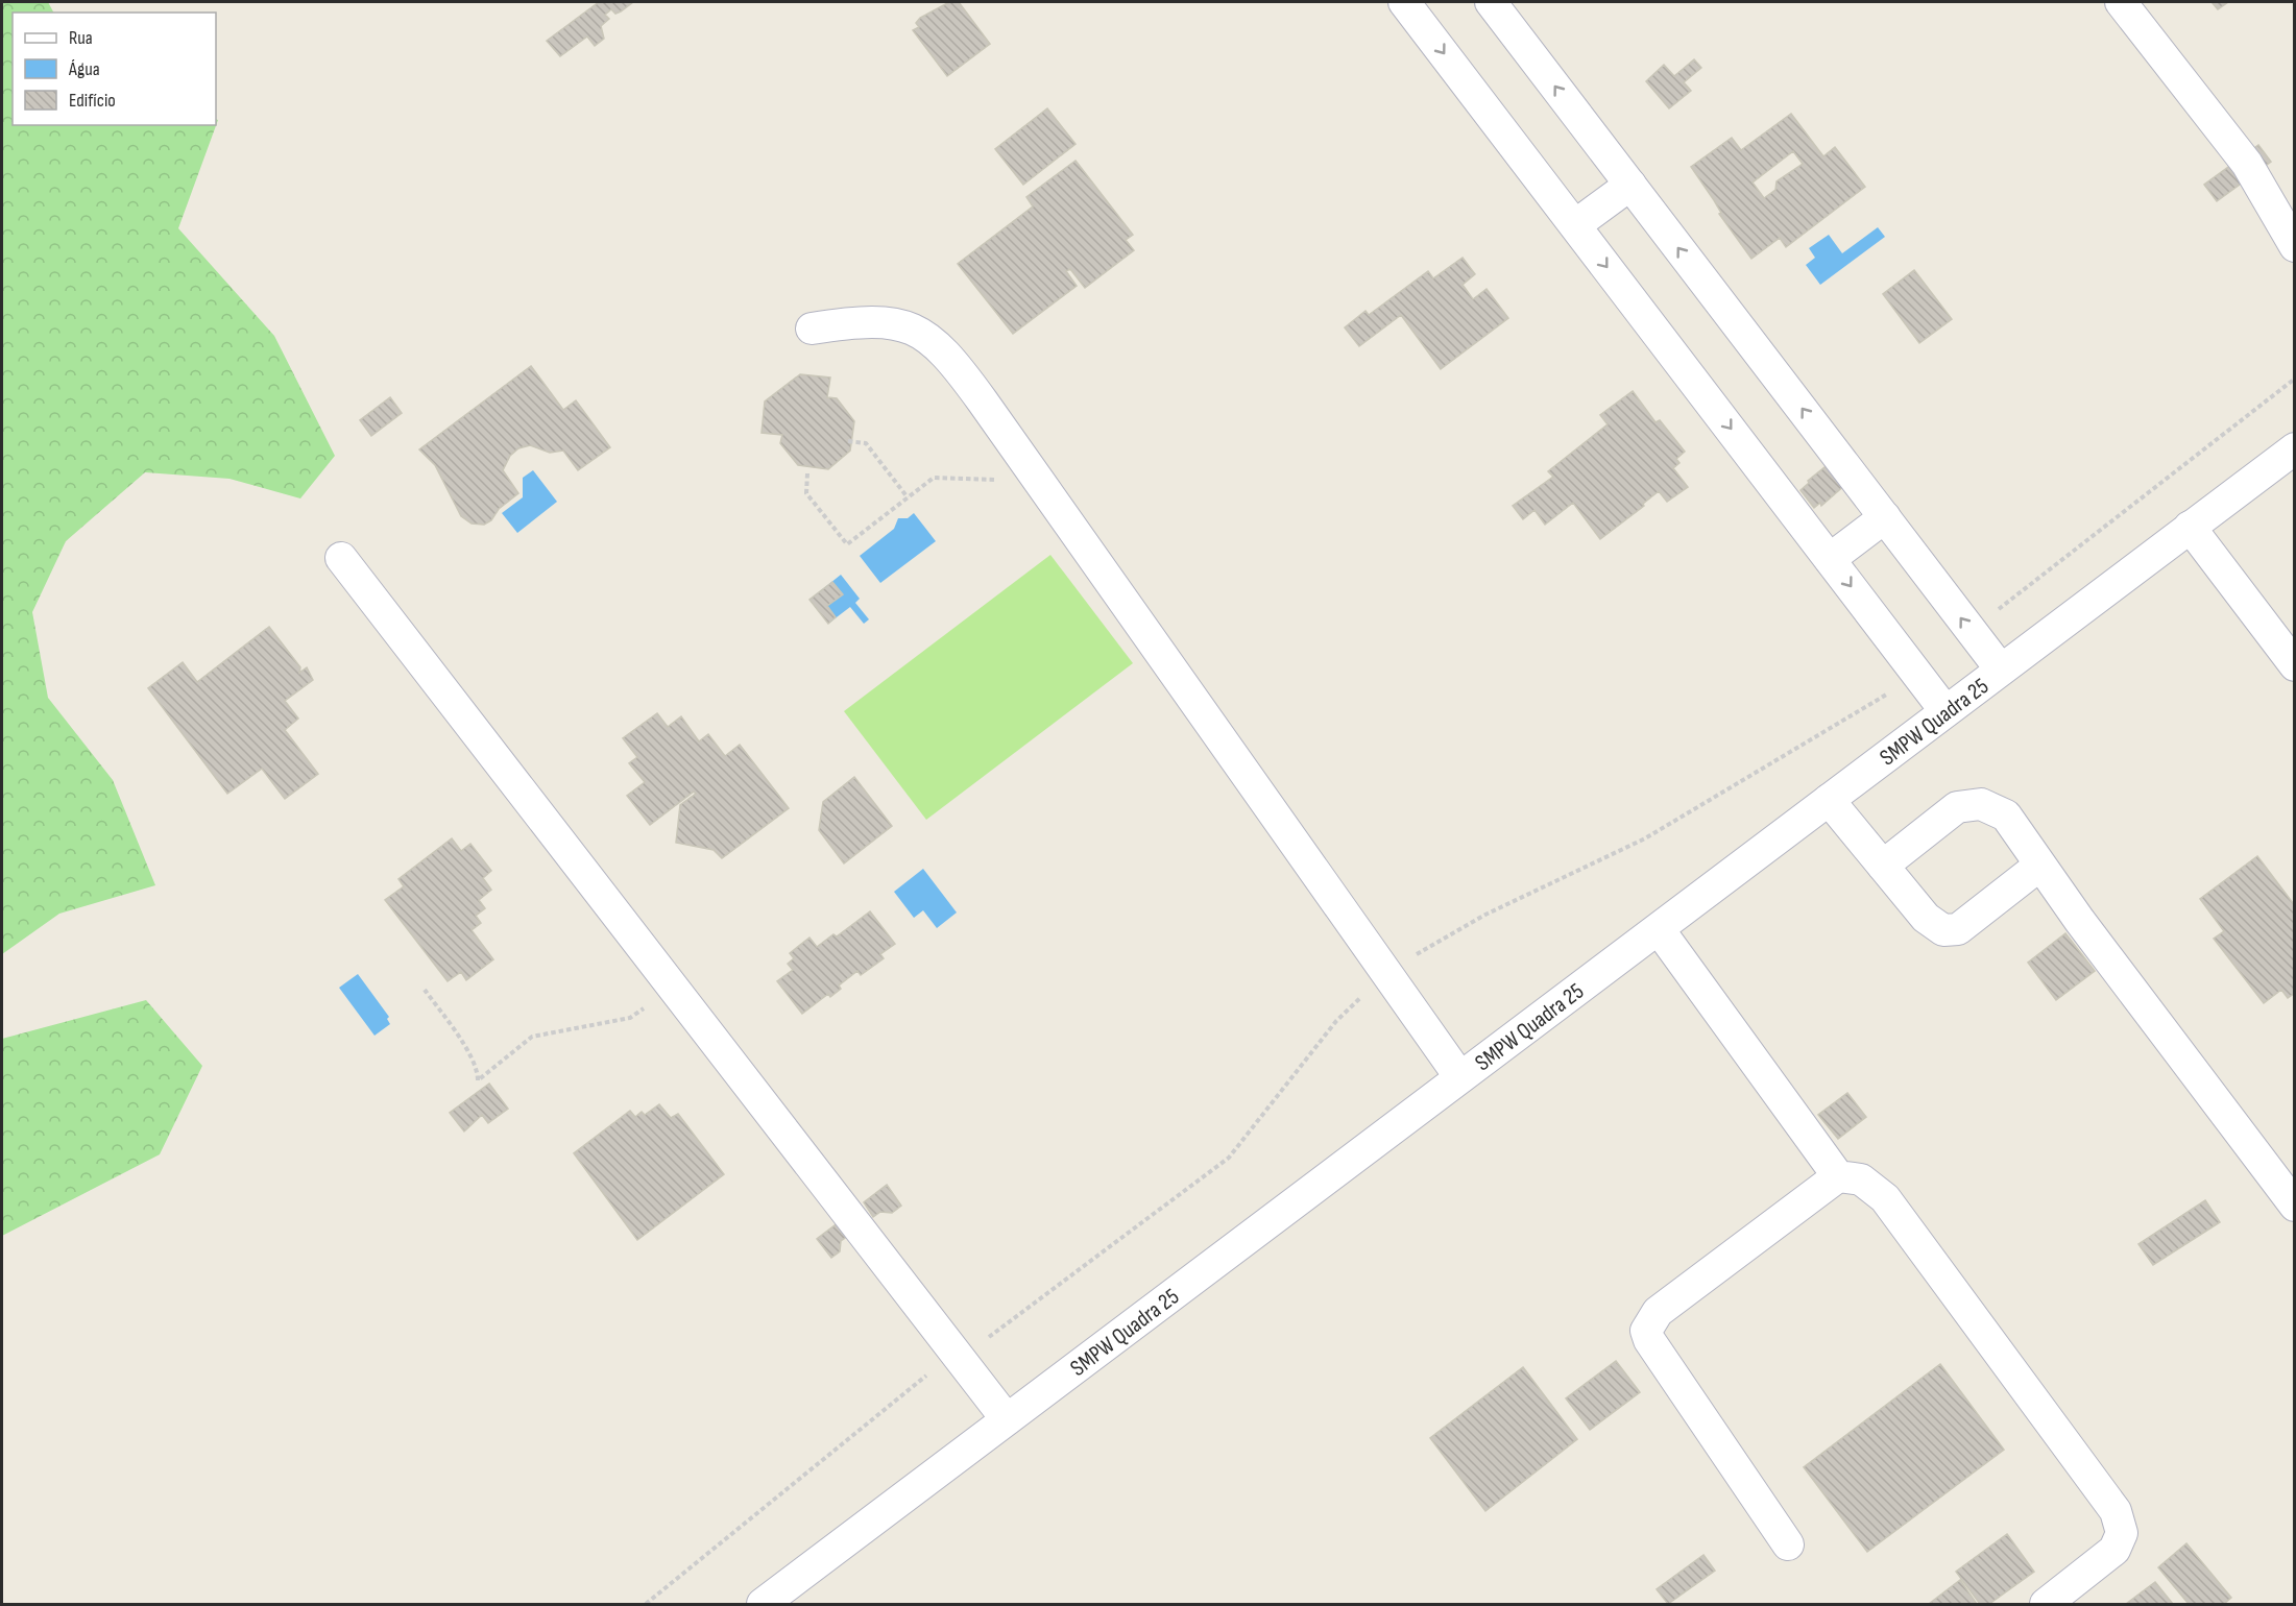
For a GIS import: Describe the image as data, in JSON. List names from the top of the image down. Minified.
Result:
{"streets":{"street":["SMPW Quadra 25"]},"legend":["Rua","Água","Edifício"]}
